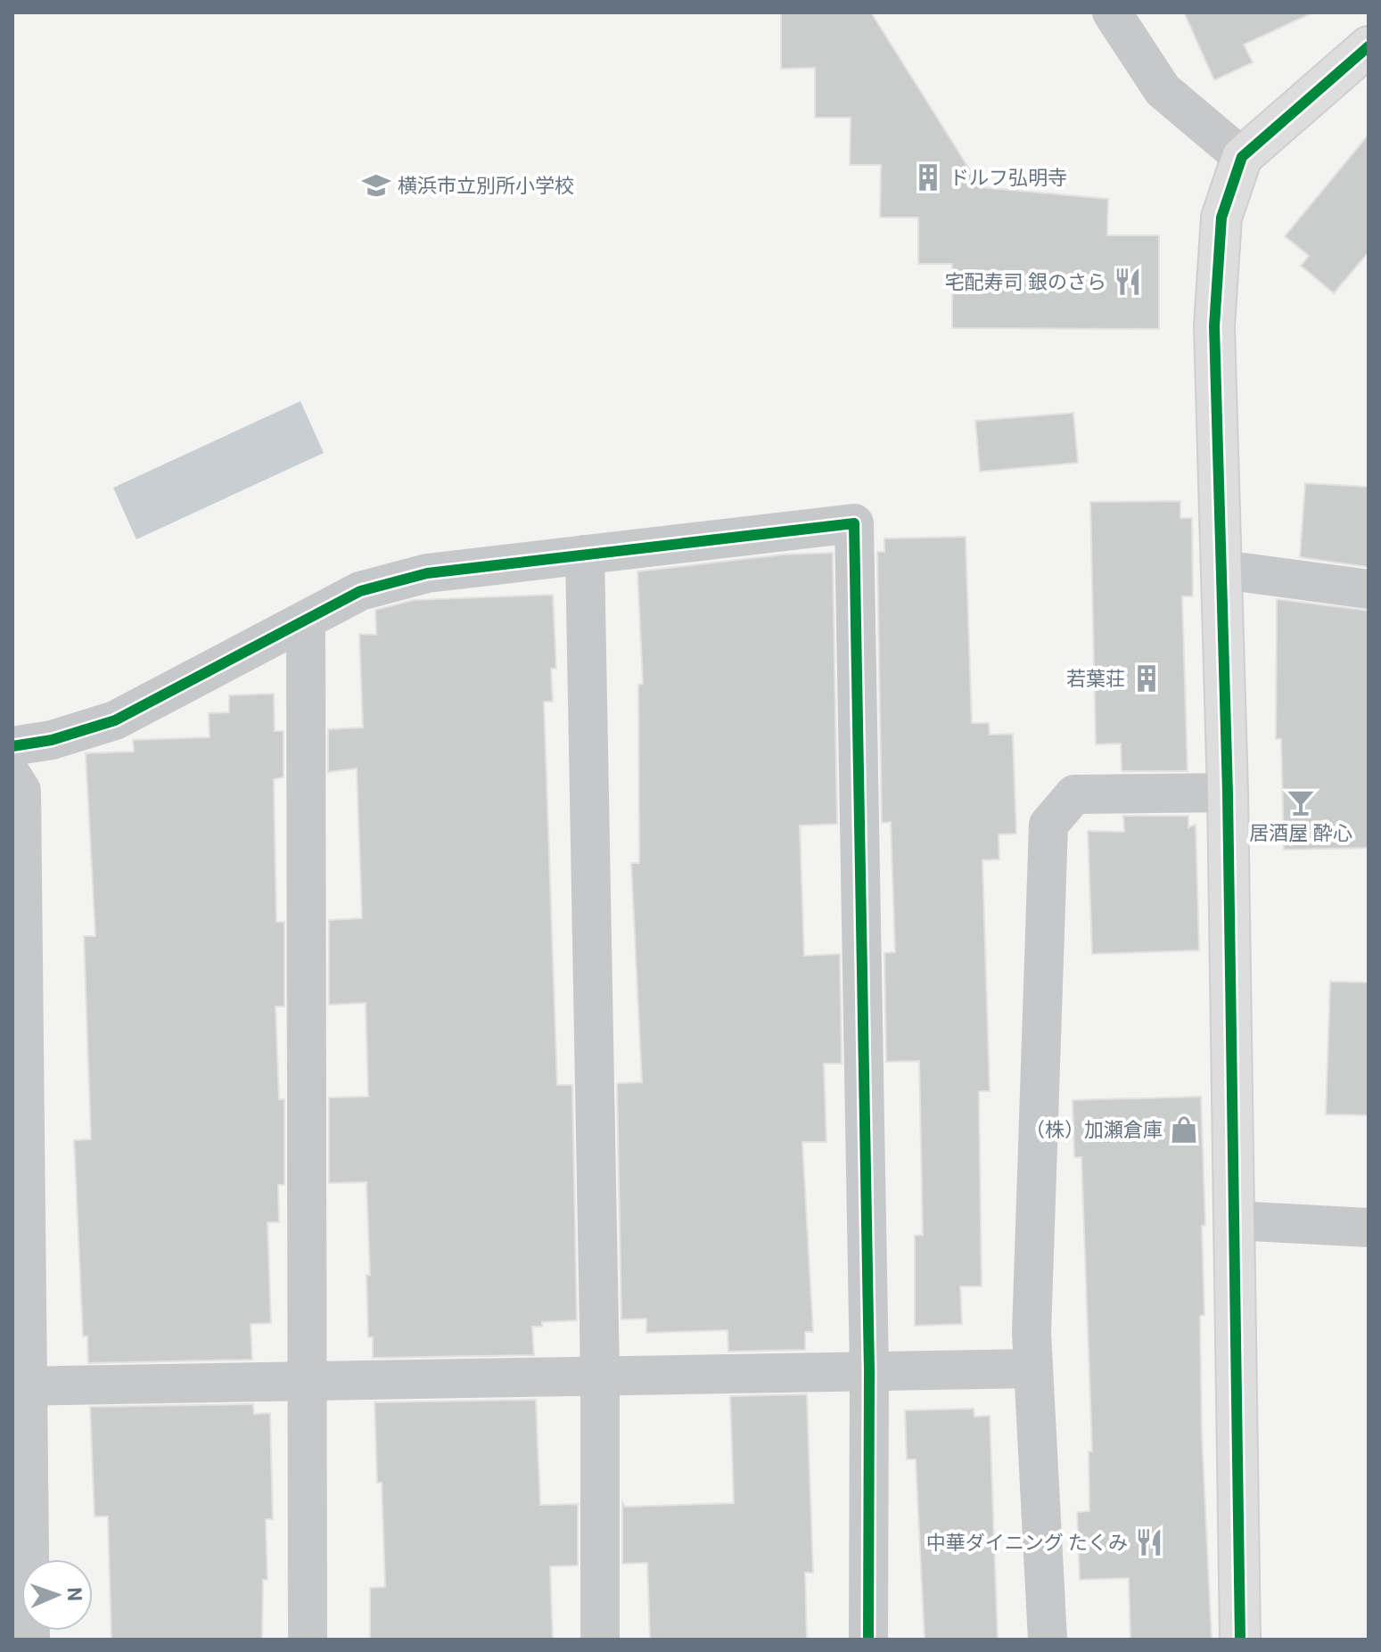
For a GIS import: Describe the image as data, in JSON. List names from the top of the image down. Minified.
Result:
{"places":{"building":["ドルフ弘明寺","若葉荘"],"school or university":["横浜市立別所小学校"],"restaurant":["宅配寿司 銀のさら","中華ダイニング たくみ"],"bar":["居酒屋 酔心"],"shop":["（株）加瀬倉庫"]},"north":"right"}
